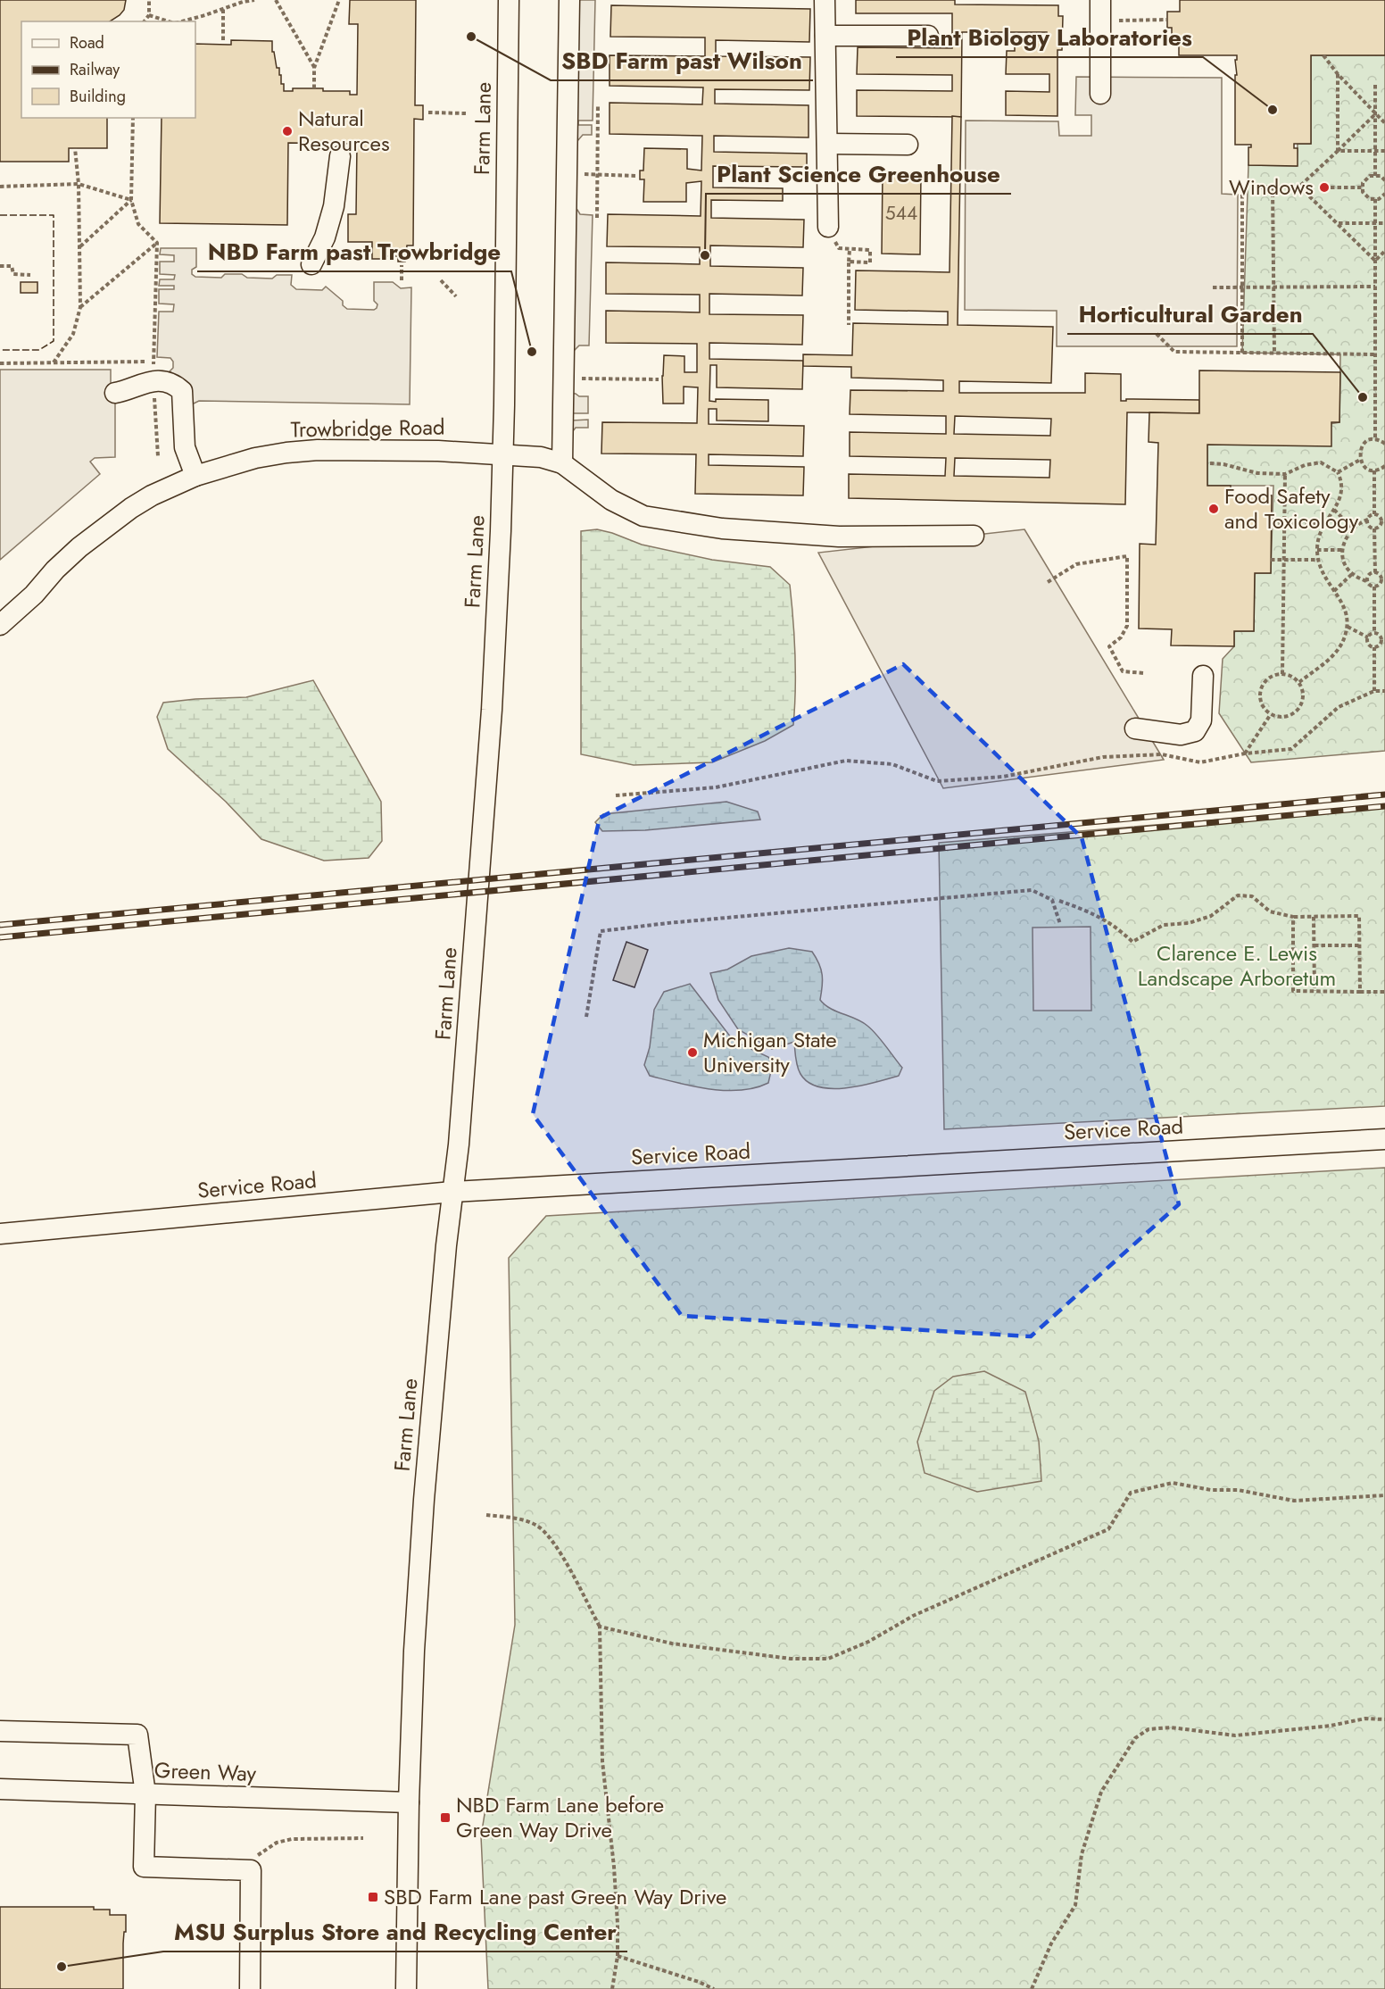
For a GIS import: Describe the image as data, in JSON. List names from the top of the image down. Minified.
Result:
{"streets":{"street":["Farm Lane","Trowbridge Road","Service Road","Green Way"]},"crossings":[["Farm Lane","Trowbridge Road"],["Farm Lane","Service Road"],["Farm Lane","Green Way"]],"parks":["Clarence E. Lewis Landscape Arboretum"],"places":{"other":["SBD Farm past Wilson","Plant Biology Laboratories","Natural Resources","Windows","Plant Science Greenhouse","NBD Farm past Trowbridge","Horticultural Garden","Food Safety and Toxicology","Michigan State University","MSU Surplus Store and Recycling Center"],"transit":["NBD Farm Lane before Green Way Drive","SBD Farm Lane past Green Way Drive"]},"house_numbers":["544"],"legend":["Road","Railway","Building"]}
